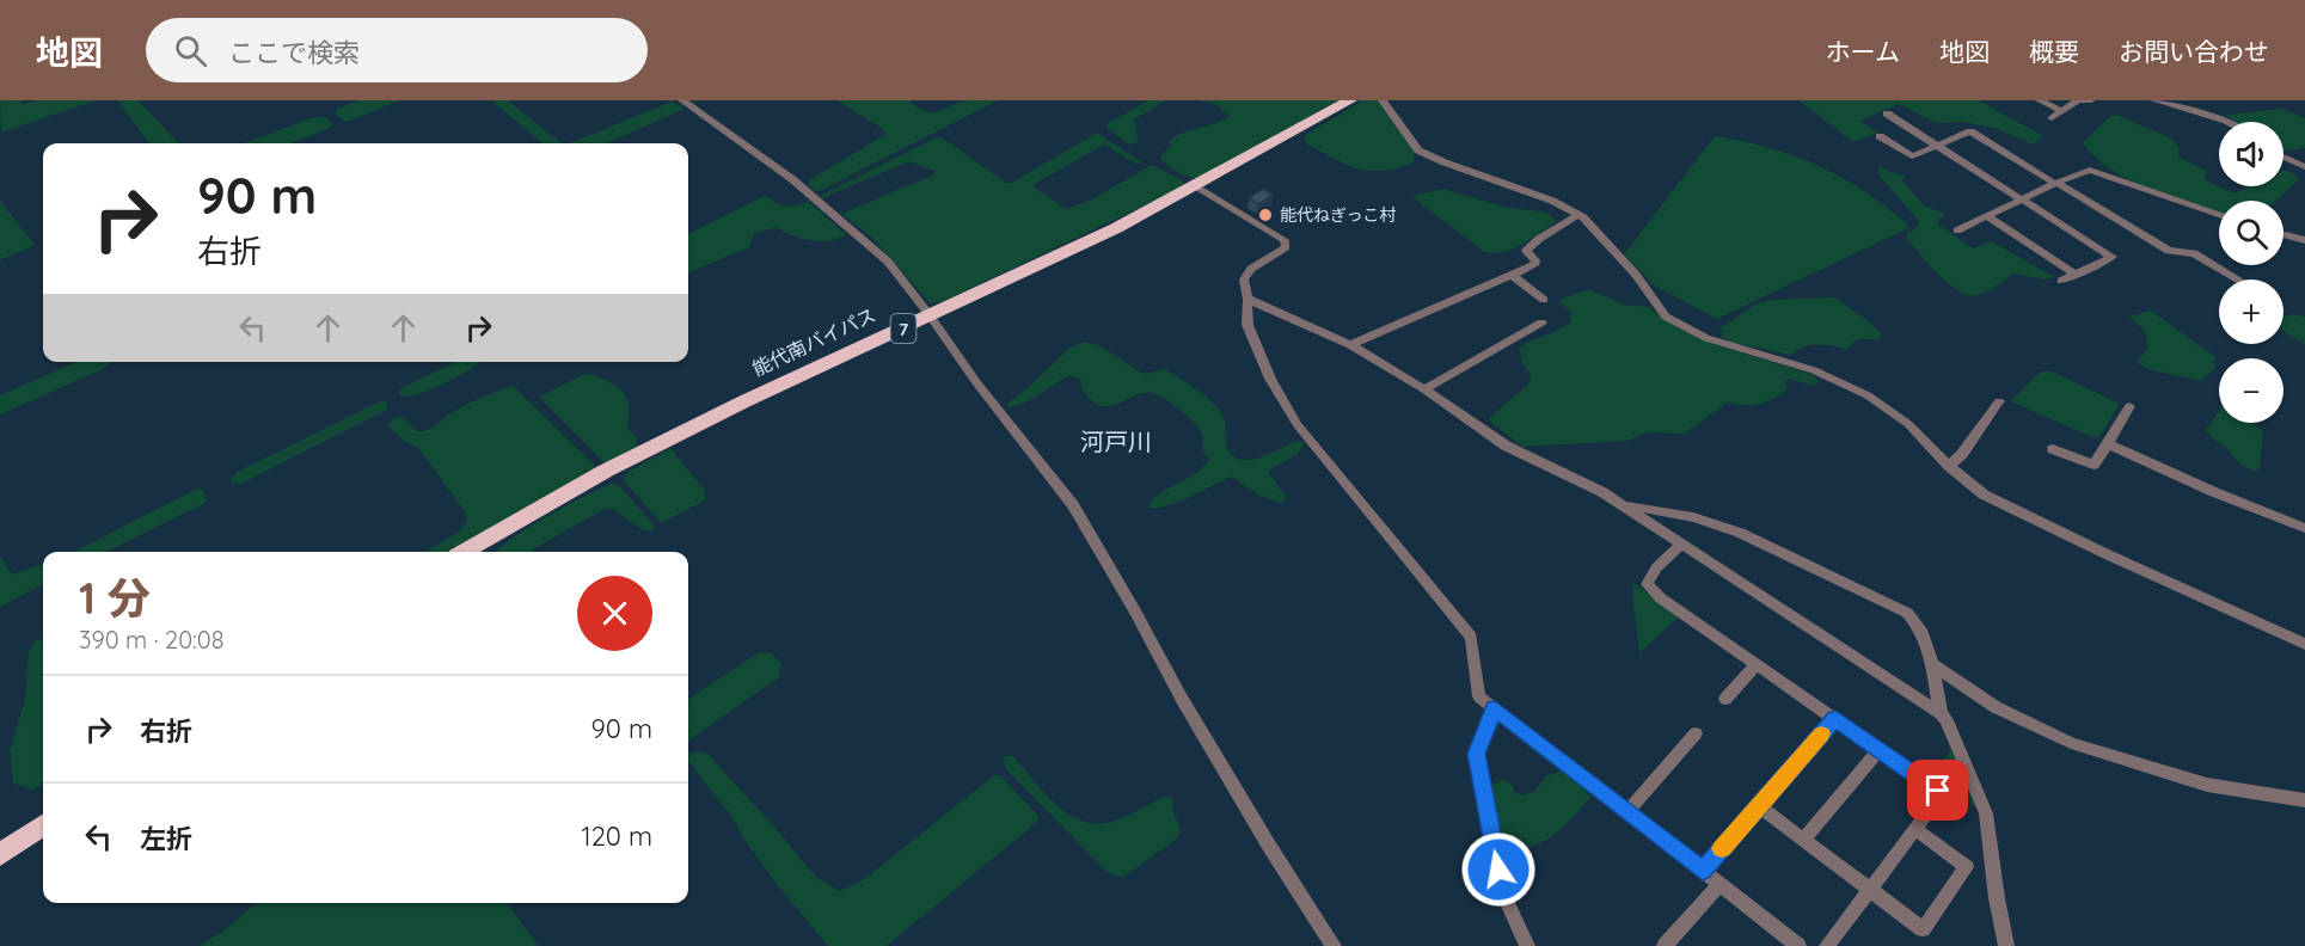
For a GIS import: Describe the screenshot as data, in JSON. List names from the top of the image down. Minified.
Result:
{"streets":{"highway":["7","能代南バイパス"]},"districts":["河戸川"],"places":["能代ねぎっこ村"],"page":{"header":"地図","search":"ここで検索","nav":["ホーム","地図","概要","お問い合わせ"],"map_buttons":["+","−"],"turn":["90 m","右折"],"heading":["1 分","390 m · 20:08"],"list":[{"name":"右折","value":"90 m"},{"name":"左折","value":"120 m"}]}}
